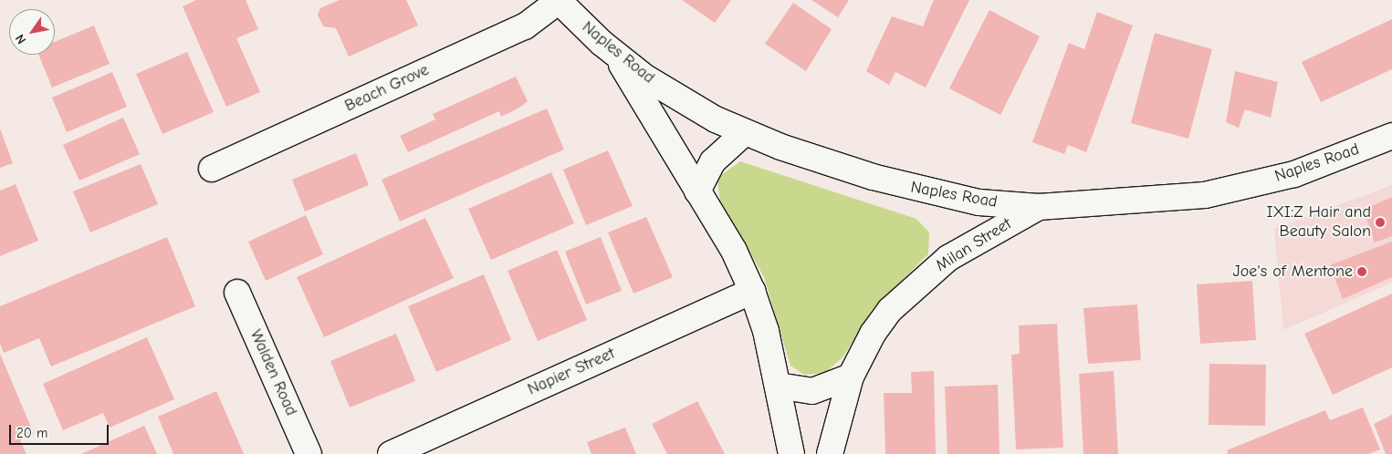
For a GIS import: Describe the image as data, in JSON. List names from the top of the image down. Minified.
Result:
{"streets":{"street":["Naples Road","Beach Grove","Milan Street","Napier Street","Walden Road"]},"crossings":[["Naples Road","Beach Grove"],["Naples Road","Milan Street"]],"places":["IXI:Z Hair and Beauty Salon","Joe's of Mentone"],"scale_bar":"20 m","north":"bottom left"}
